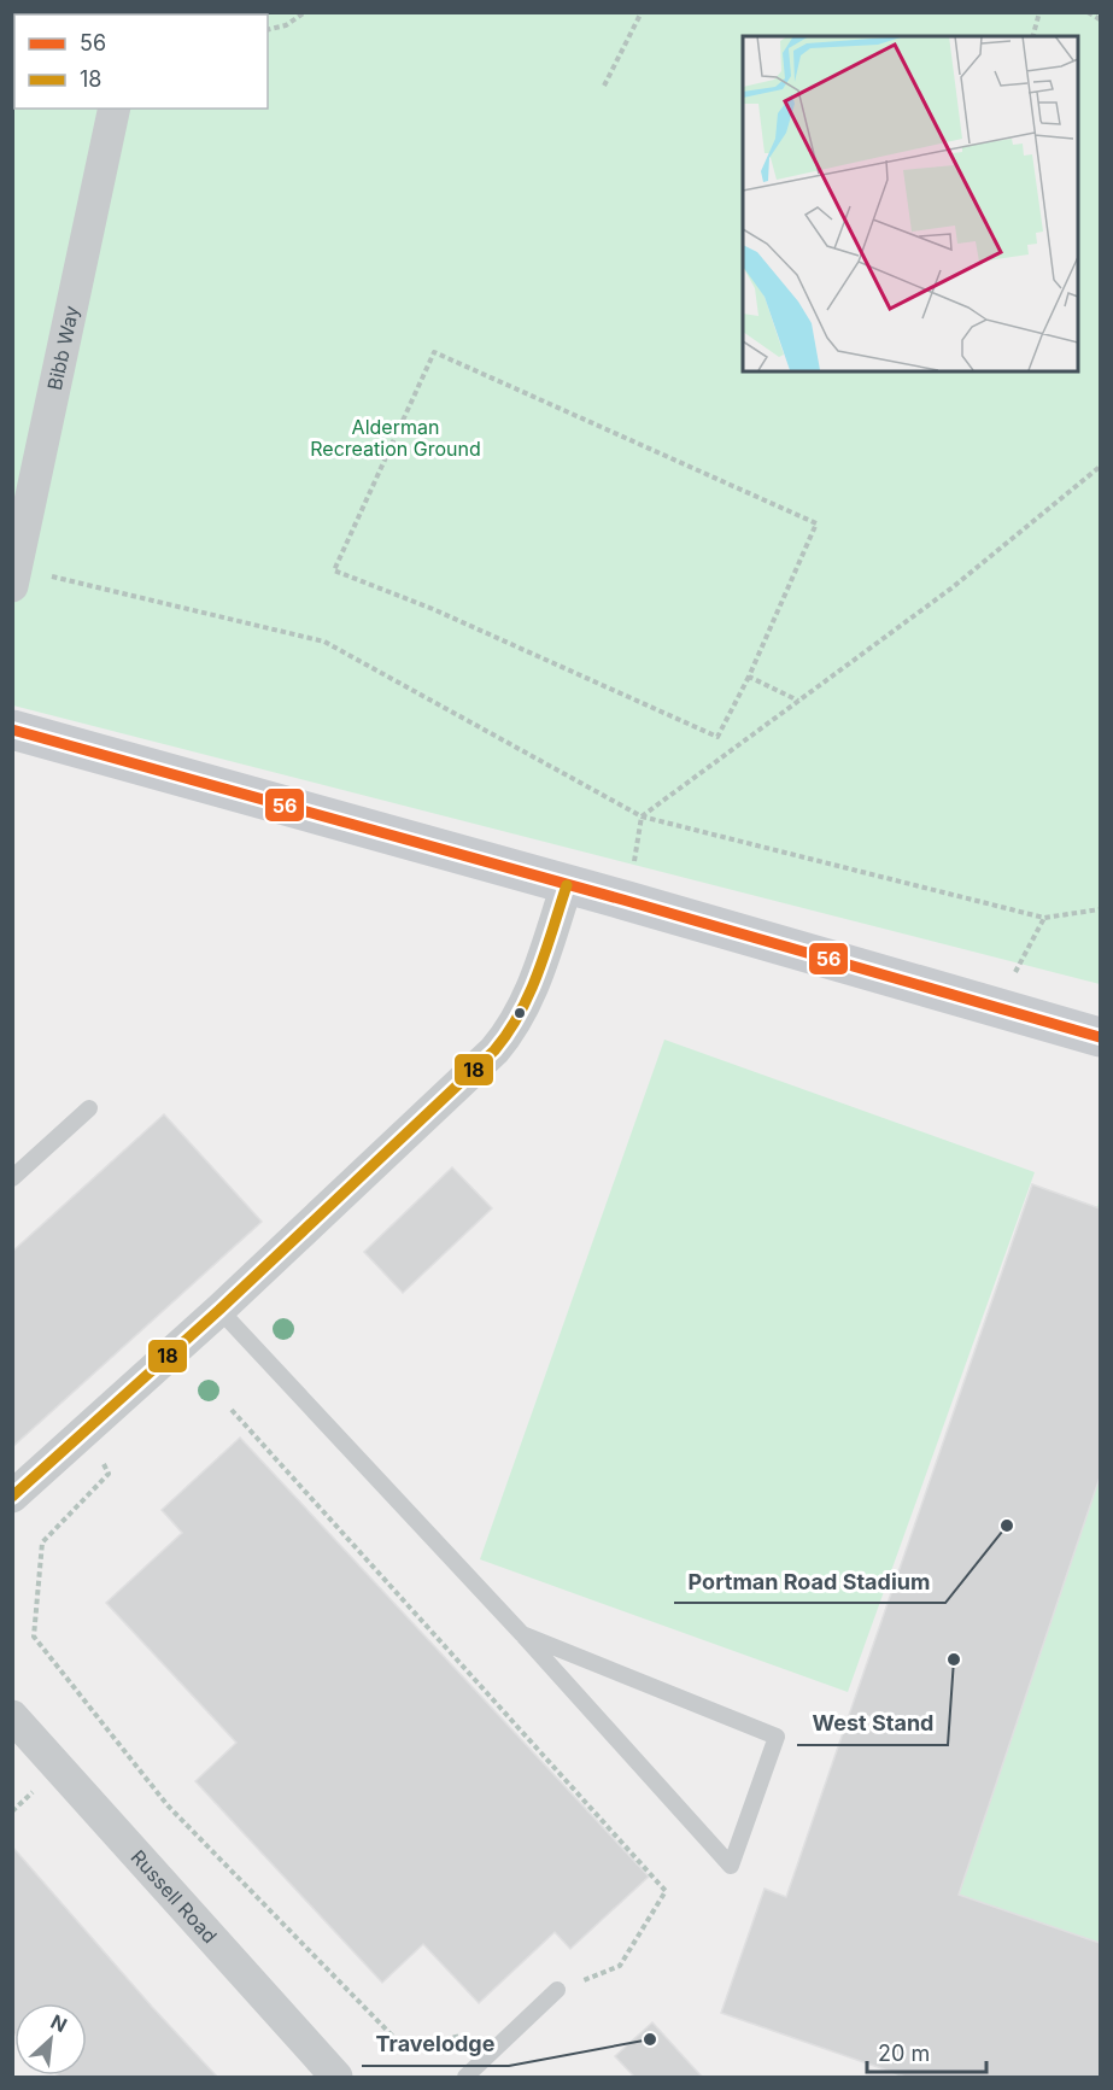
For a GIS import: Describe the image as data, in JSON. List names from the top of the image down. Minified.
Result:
{"streets":{"street":["Bibb Way","Russell Road"]},"parks":["Alderman Recreation Ground"],"places":["Portman Road Stadium","West Stand","Travelodge"],"lines":["transit line 56","transit line 18"],"legend":["56","18"],"scale_bar":"20 m","north":"top right"}
